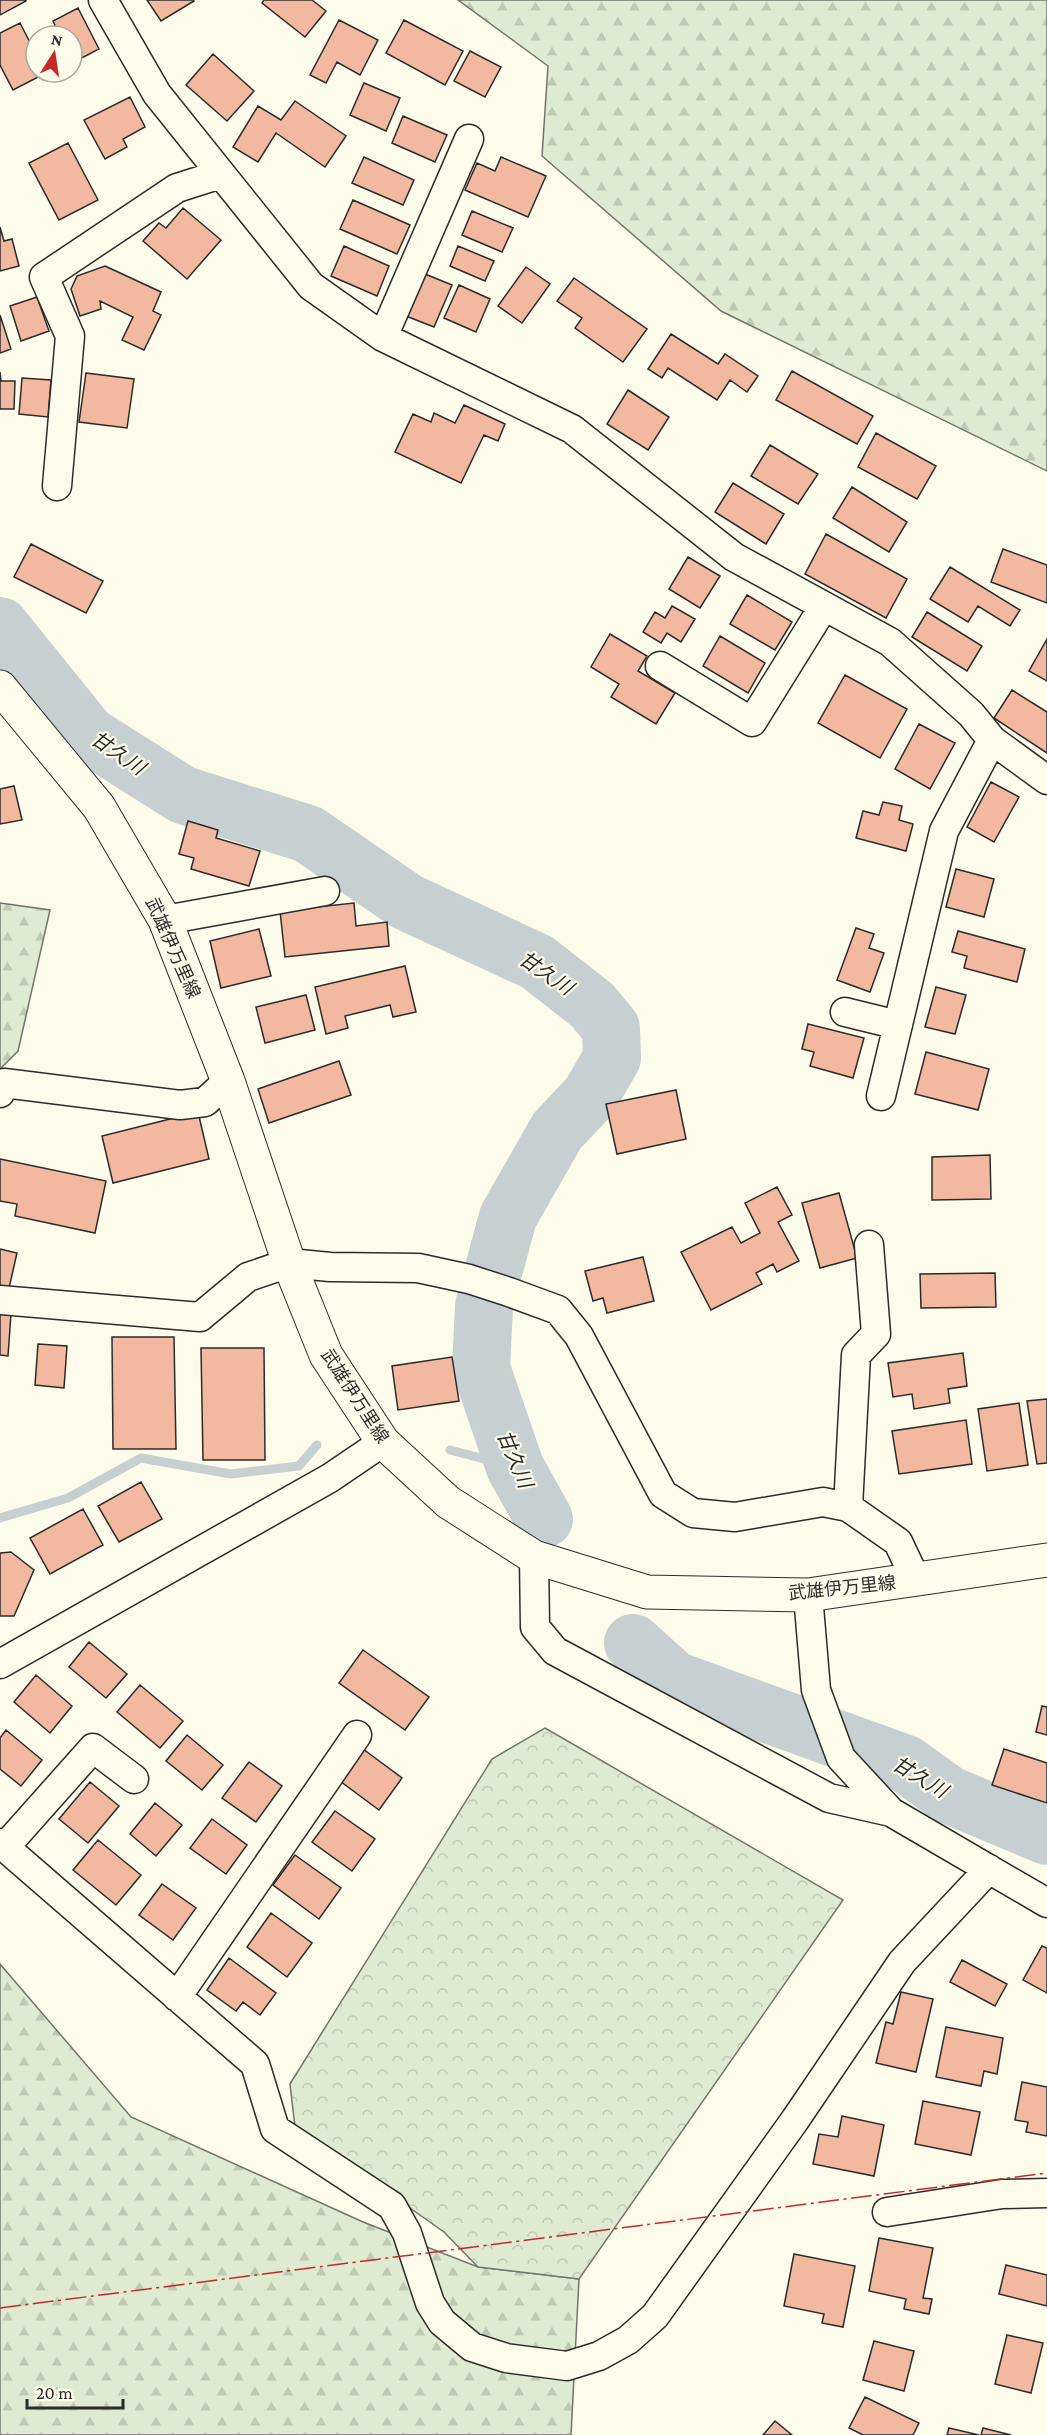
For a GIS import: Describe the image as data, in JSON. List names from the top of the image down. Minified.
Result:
{"streets":{"main road":["武雄伊万里線"]},"water":["甘久川"],"scale_bar":"20 m","north":"top"}
